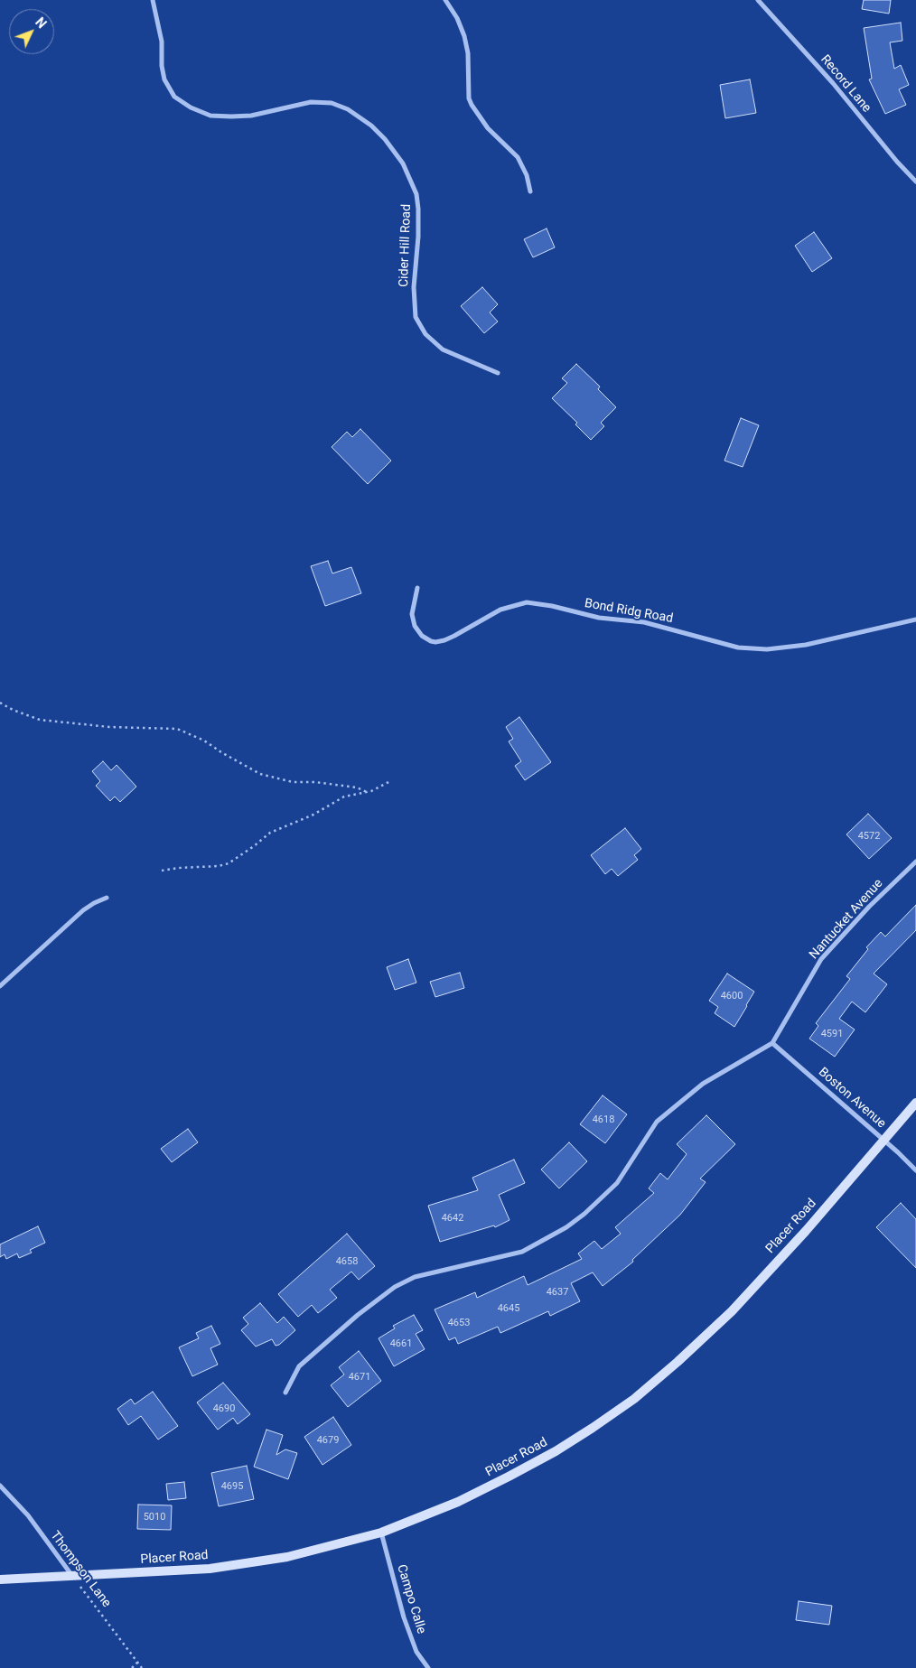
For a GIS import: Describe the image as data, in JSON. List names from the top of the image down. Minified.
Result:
{"streets":{"main road":["Placer Road"],"street":["Record Lane","Cider Hill Road","Bond Ridg Road","Nantucket Avenue","Boston Avenue","Thompson Lane","Campo Calle"]},"crossings":[["Nantucket Avenue","Boston Avenue"],["Boston Avenue","Placer Road"],["Placer Road","Thompson Lane"],["Placer Road","Campo Calle"]],"house_numbers":["4572","4600","4591","4618","4642","4658","4637","4645","4653","4661","4671","4690","4679","4695","5010"],"north":"top right"}
